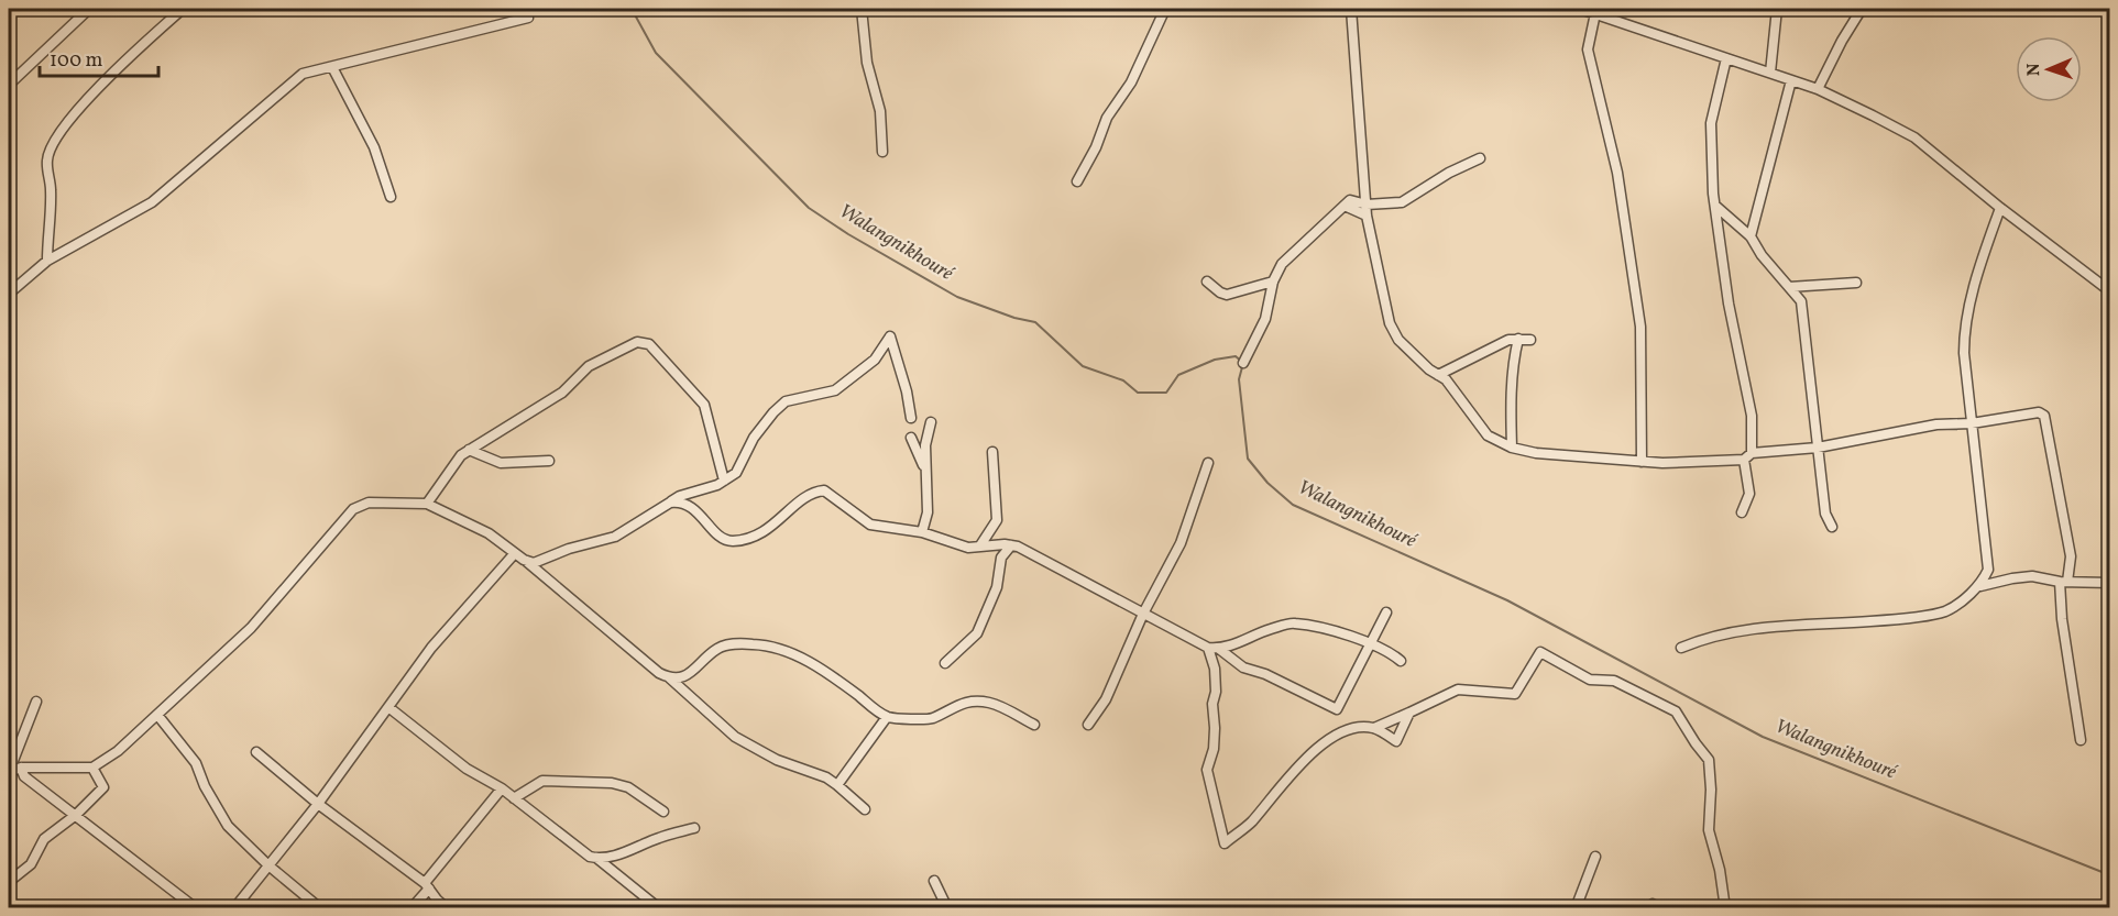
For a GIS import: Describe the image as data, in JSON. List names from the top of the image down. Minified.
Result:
{"water":["Walangnikhouré"],"scale_bar":"100 m","north":"left"}
